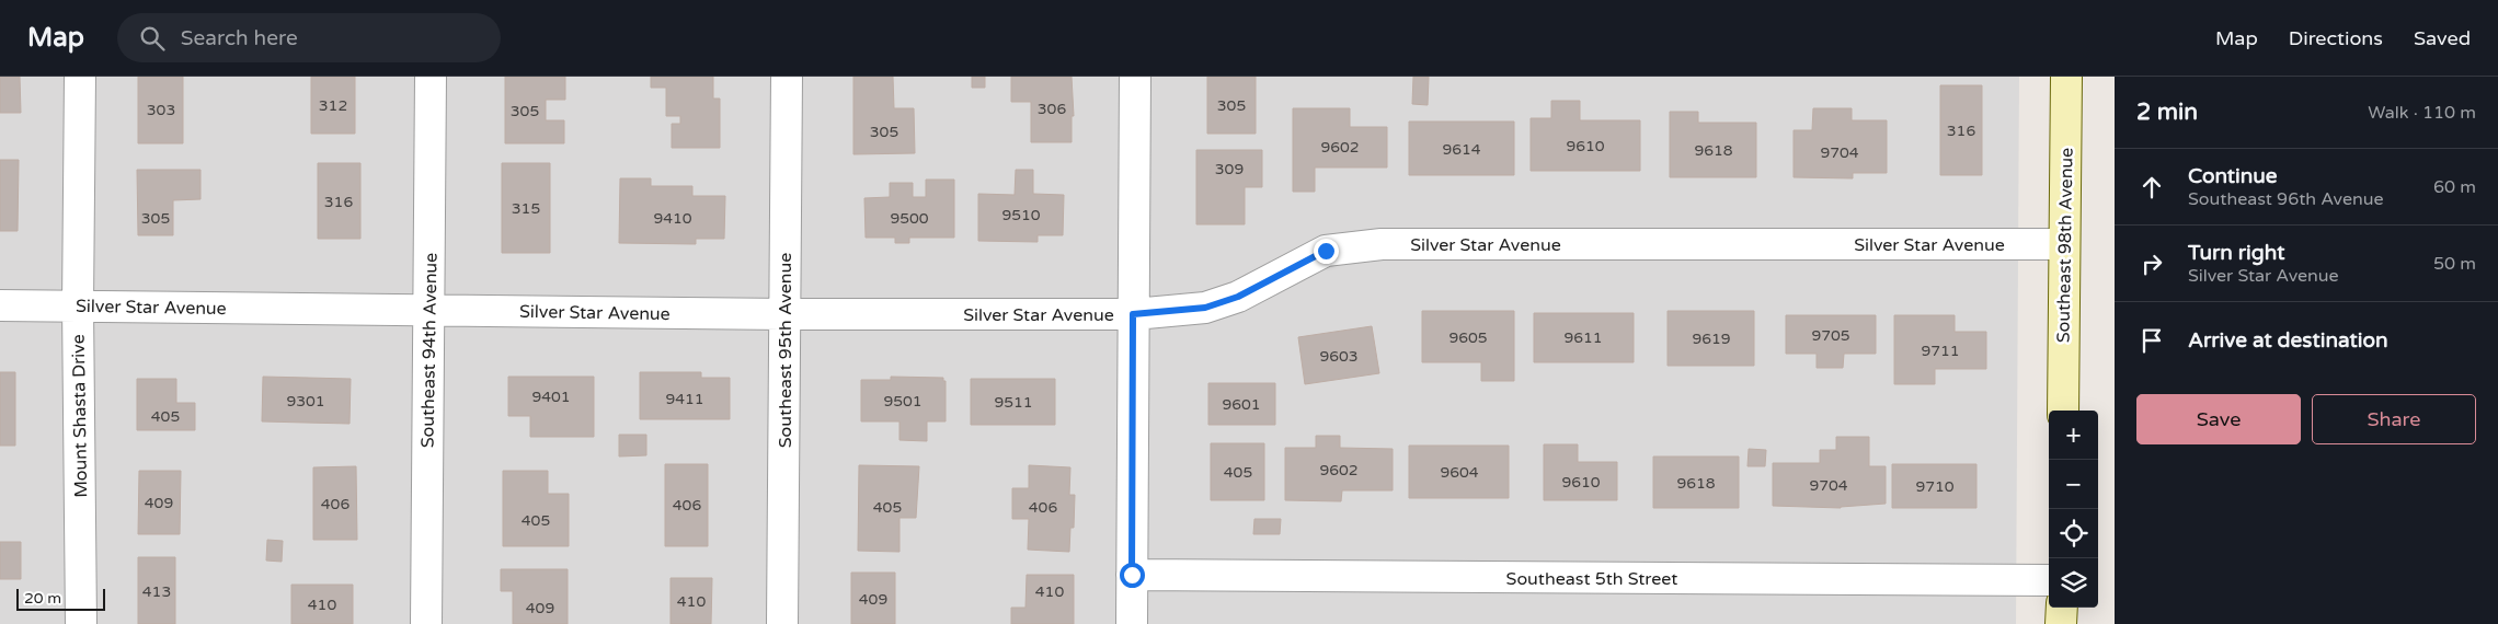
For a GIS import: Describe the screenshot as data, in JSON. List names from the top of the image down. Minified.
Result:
{"streets":{"street":["Silver Star Avenue","Southeast 98th Avenue","Southeast 94th Avenue","Southeast 95th Avenue","Mount Shasta Drive","Southeast 5th Street"]},"crossings":[["Silver Star Avenue","Southeast 98th Avenue"],["Silver Star Avenue","Southeast 94th Avenue"],["Silver Star Avenue","Southeast 95th Avenue"],["Silver Star Avenue","Mount Shasta Drive"]],"house_numbers":["312","305","306","303","305","316","305","9610","9602","9614","9618","9704","309","316","315","9510","305","9410","9500","9705","9605","9611","9619","9711","9603","9401","9411","9301","9501","9511","9601","405","9602","405","9604","9610","9618","9704","9710","409","406","406","405","406","405","413","410","409","410","410","409"],"scale_bar":"20 m","page":{"header":"Map","search":"Search here","nav":["Map","Directions","Saved"],"heading":["2 min","Walk · 110 m"],"list":[["Continue","Southeast 96th Avenue","60 m"],["Turn right","Silver Star Avenue","50 m"],"Arrive at destination"],"buttons":["Save","Share"],"map_buttons":["+","−"],"scale":"20 m"}}
